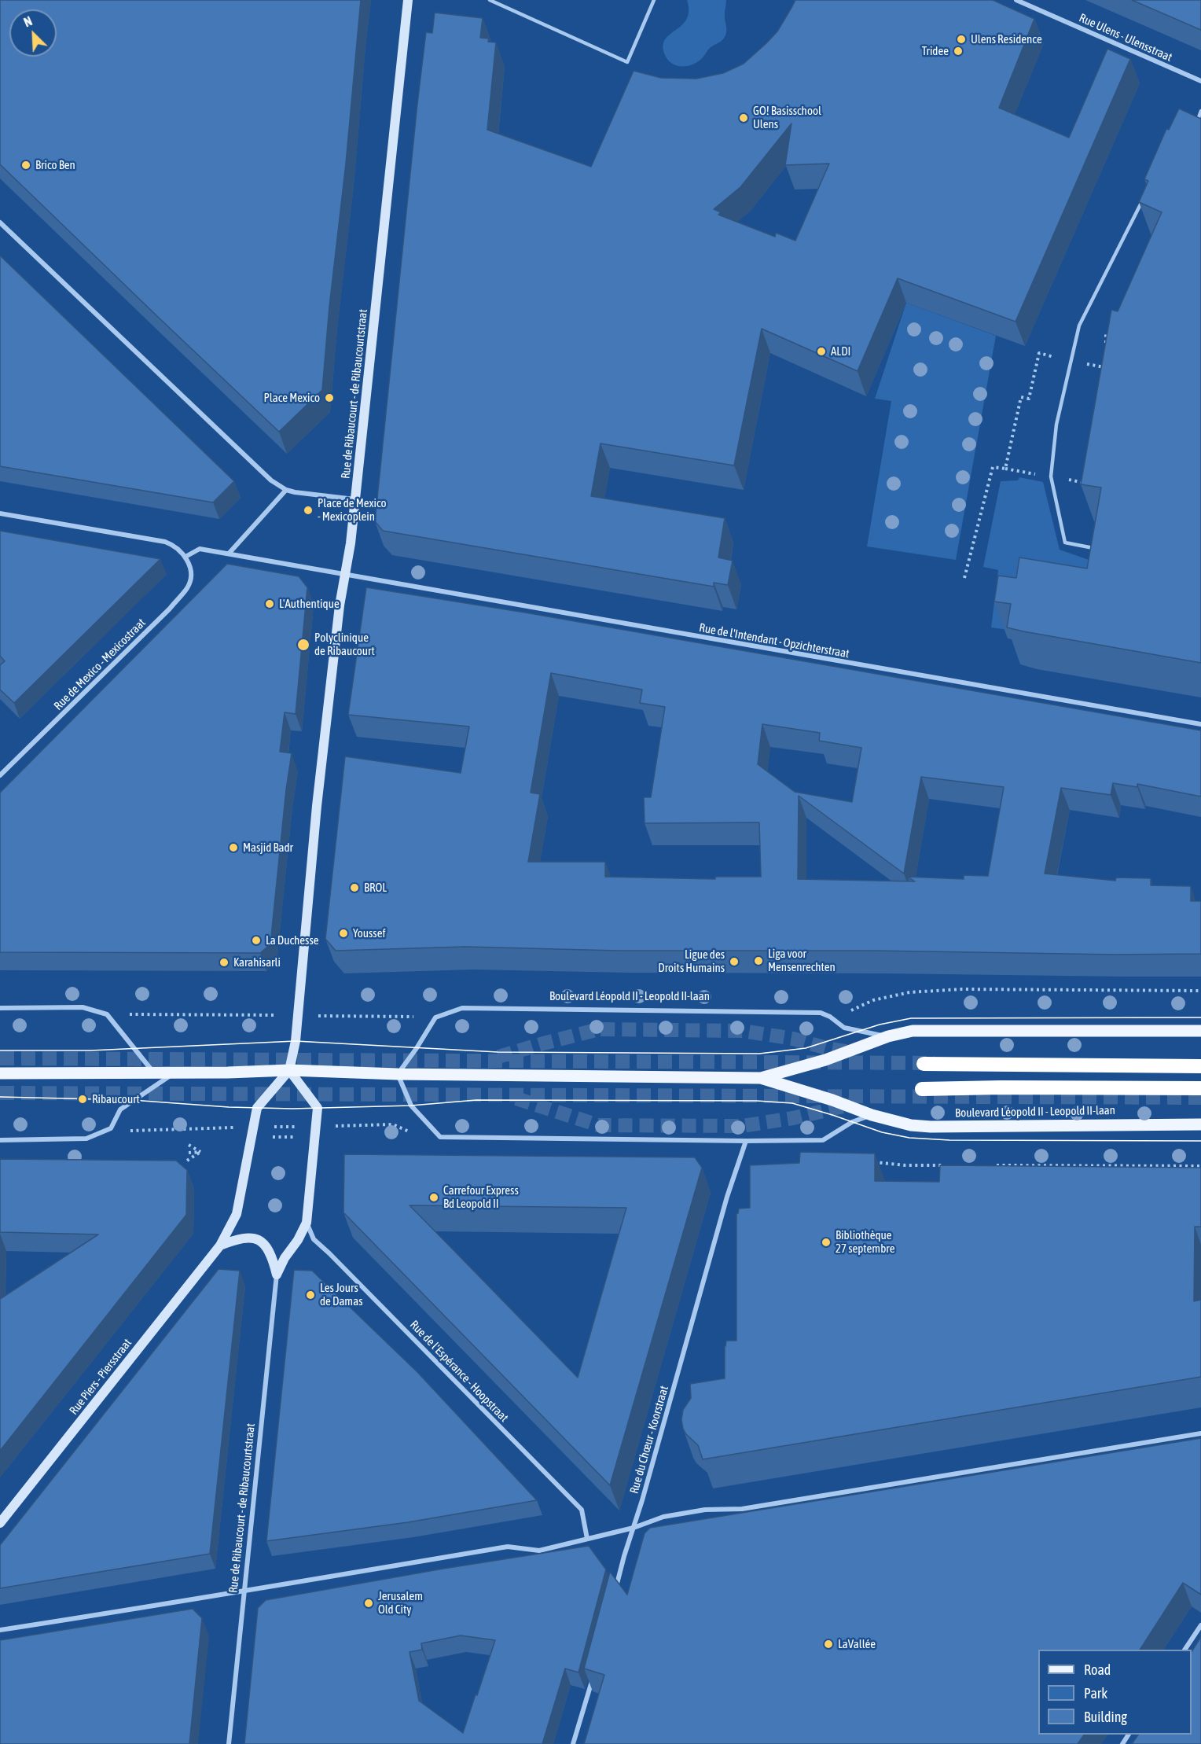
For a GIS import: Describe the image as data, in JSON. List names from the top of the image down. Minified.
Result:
{"streets":{"main road":["Boulevard Léopold II - Leopold II-laan"],"street":["Rue Ulens - Ulensstraat","Rue de Ribaucourt - de Ribaucourtstraat","Rue de l'Intendant - Opzichterstraat","Rue de Mexico - Mexicostraat","Rue de l'Espérance - Hoopstraat","Rue Piers - Piersstraat","Rue du Chœur - Koorstraat"]},"crossings":[["Rue de Ribaucourt - de Ribaucourtstraat","Rue de l'Intendant - Opzichterstraat"],["Rue de Ribaucourt - de Ribaucourtstraat","Boulevard Léopold II - Leopold II-laan"],["Rue de Ribaucourt - de Ribaucourtstraat","Rue de l'Espérance - Hoopstraat"],["Rue de Ribaucourt - de Ribaucourtstraat","Rue Piers - Piersstraat"]],"places":["Ulens Residence","Tridee","GO! Basisschool Ulens","Brico Ben","ALDI","Place Mexico","Place de Mexico - Mexicoplein","L'Authentique","Polyclinique de Ribaucourt","Masjid Badr","BROL","Youssef","La Duchesse","Liga voor Mensenrechten","Ligue des Droits Humains","Karahisarli","Ribaucourt","Carrefour Express Bd Leopold II","Bibliothèque 27 septembre","Les Jours de Damas","Jerusalem Old City","LaVallée"],"legend":["Road","Park","Building"],"north":"top left"}
